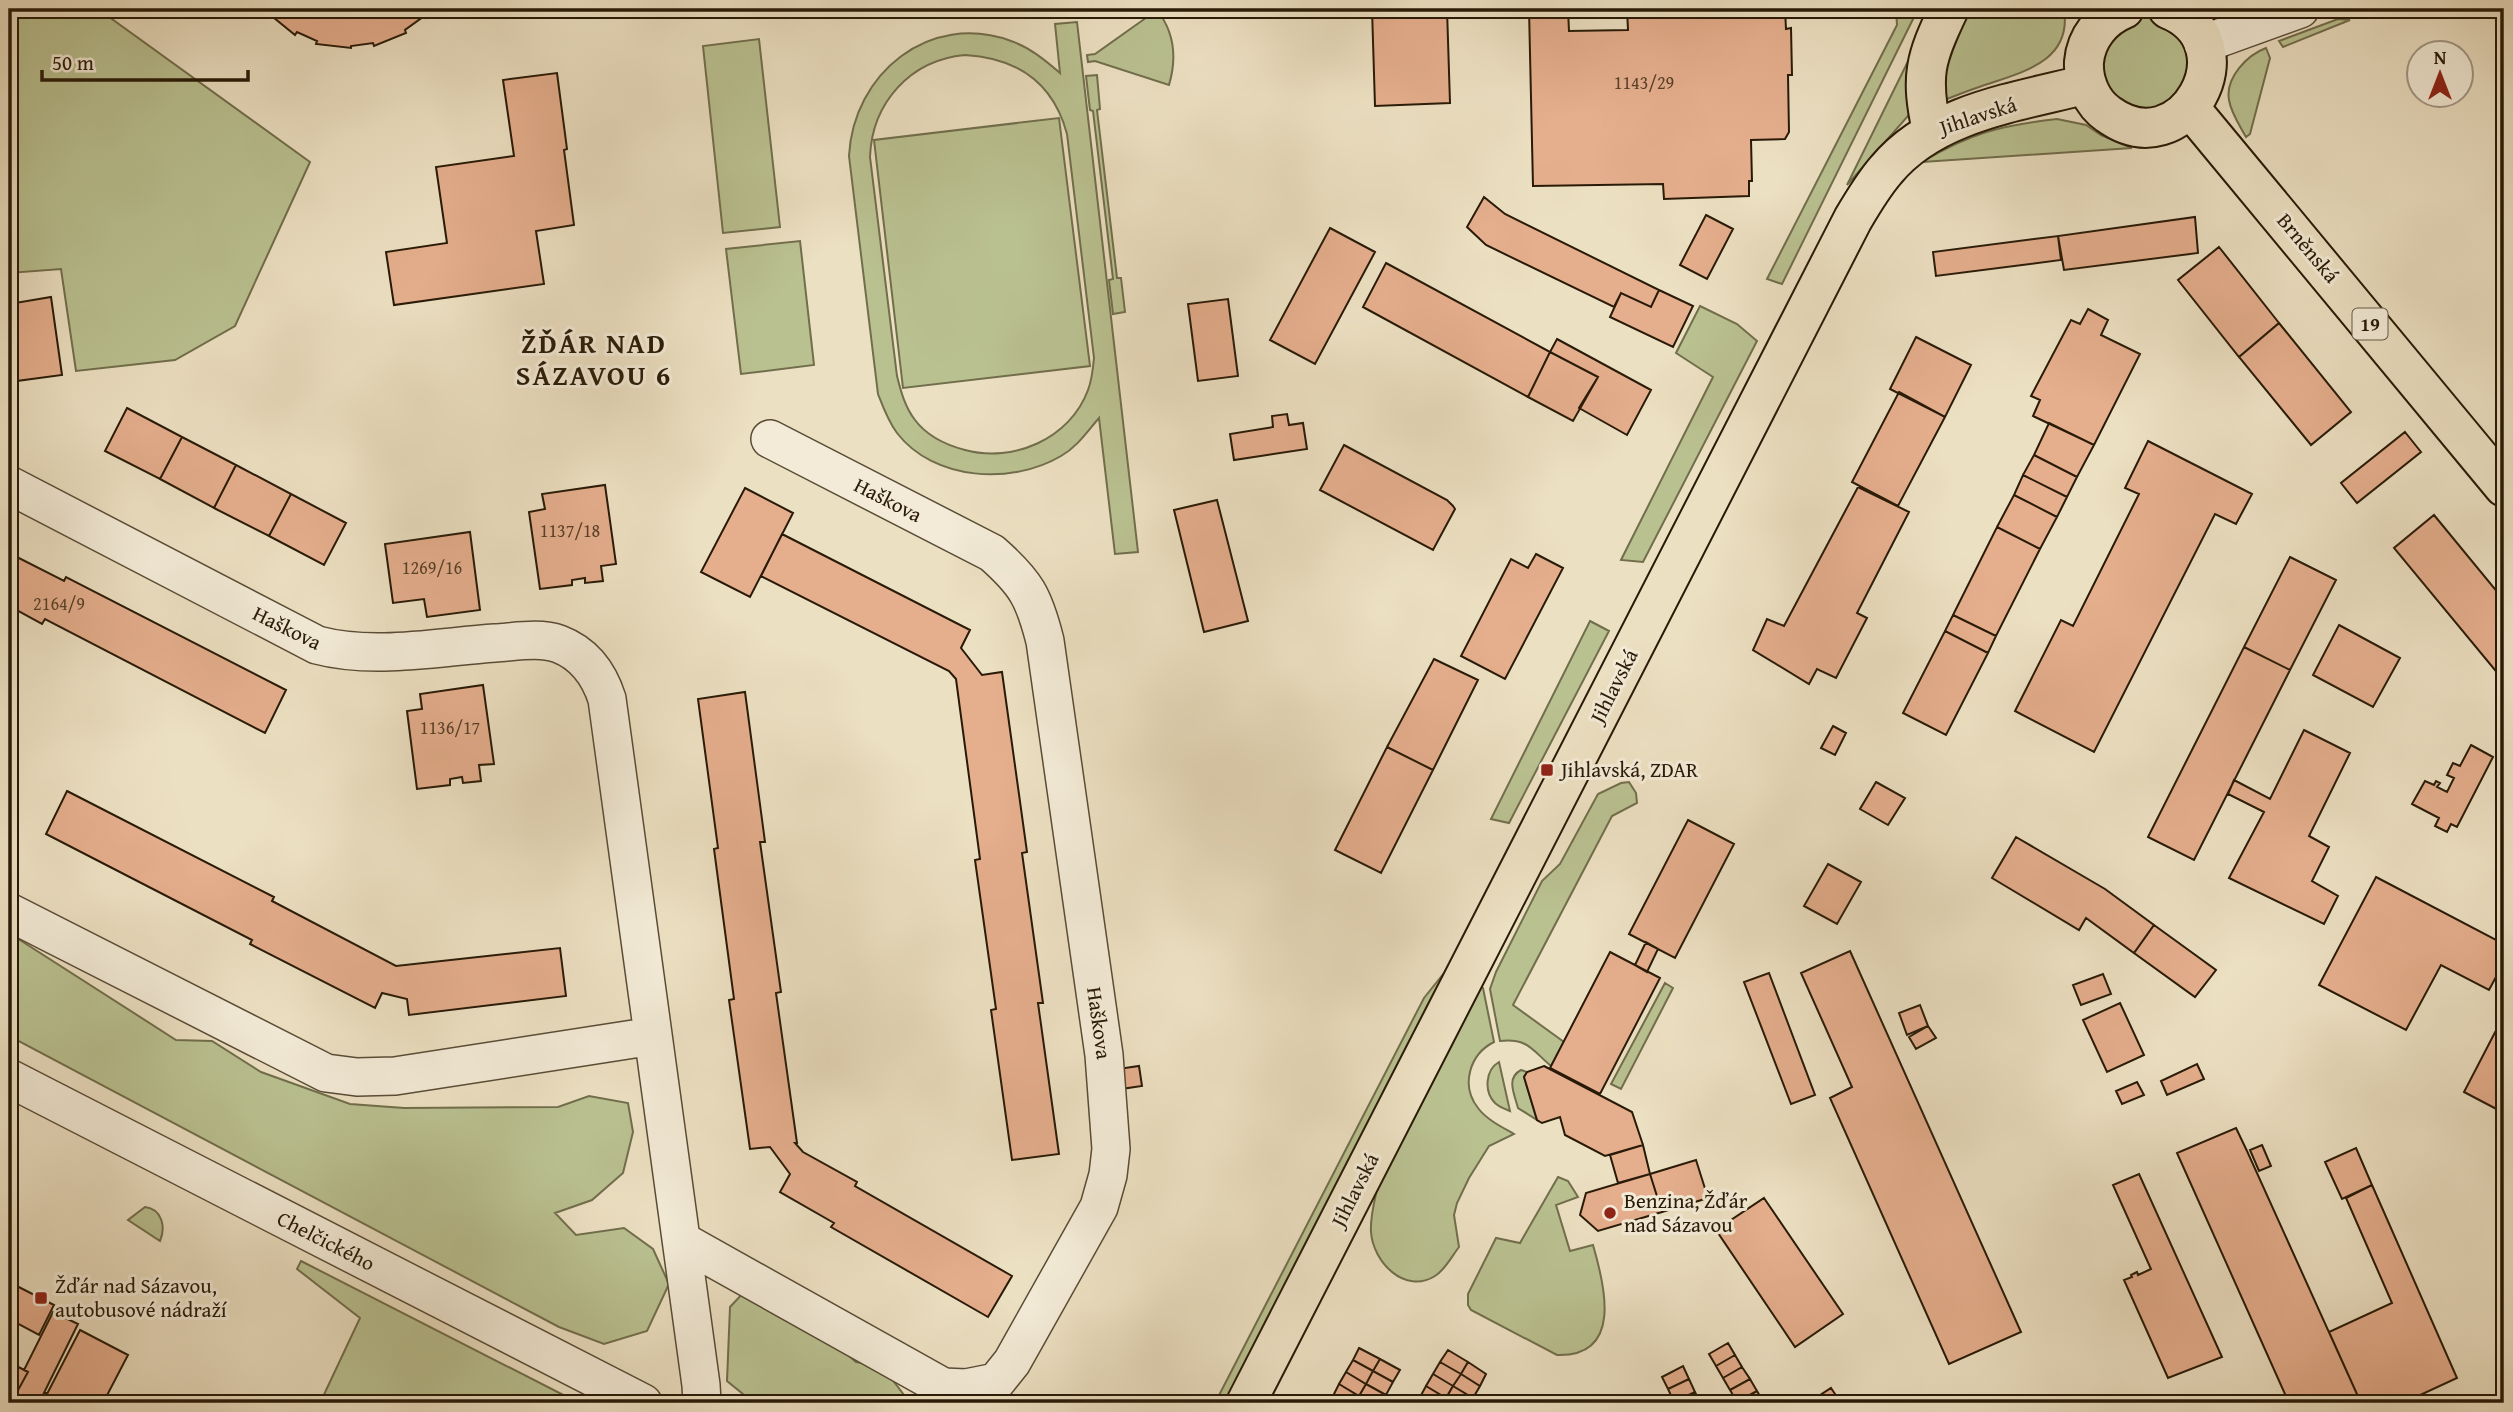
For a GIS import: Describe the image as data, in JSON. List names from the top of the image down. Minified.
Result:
{"streets":{"main road":["Jihlavská","Brněnská","19"],"street":["Haškova","Chelčického"]},"districts":["ŽĎÁR NAD SÁZAVOU 6"],"places":{"transit":["Jihlavská, ZDAR","Žďár nad Sázavou, autobusové nádraží"],"other":["Benzina, Žďár nad Sázavou"]},"house_numbers":["1143/29","1137/18","1269/16","2164/9","1136/17"],"scale_bar":"50 m","north":"top"}
